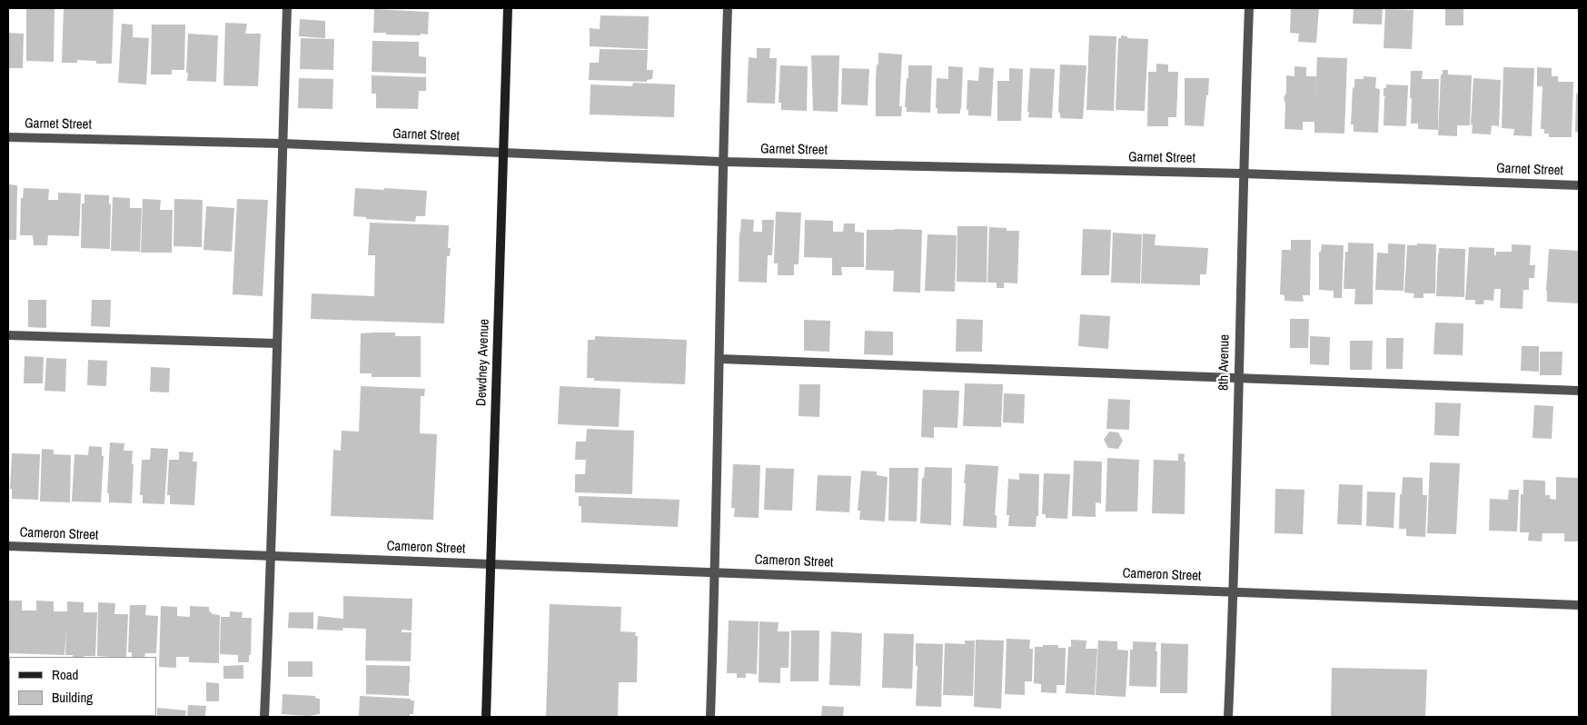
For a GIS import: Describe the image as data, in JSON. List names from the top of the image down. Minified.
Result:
{"streets":{"main road":["Dewdney Avenue"],"street":["Garnet Street","8th Avenue","Cameron Street"]},"crossings":[["Garnet Street","Dewdney Avenue"],["Garnet Street","8th Avenue"],["Dewdney Avenue","Cameron Street"],["8th Avenue","Cameron Street"]],"legend":["Road","Building"]}
